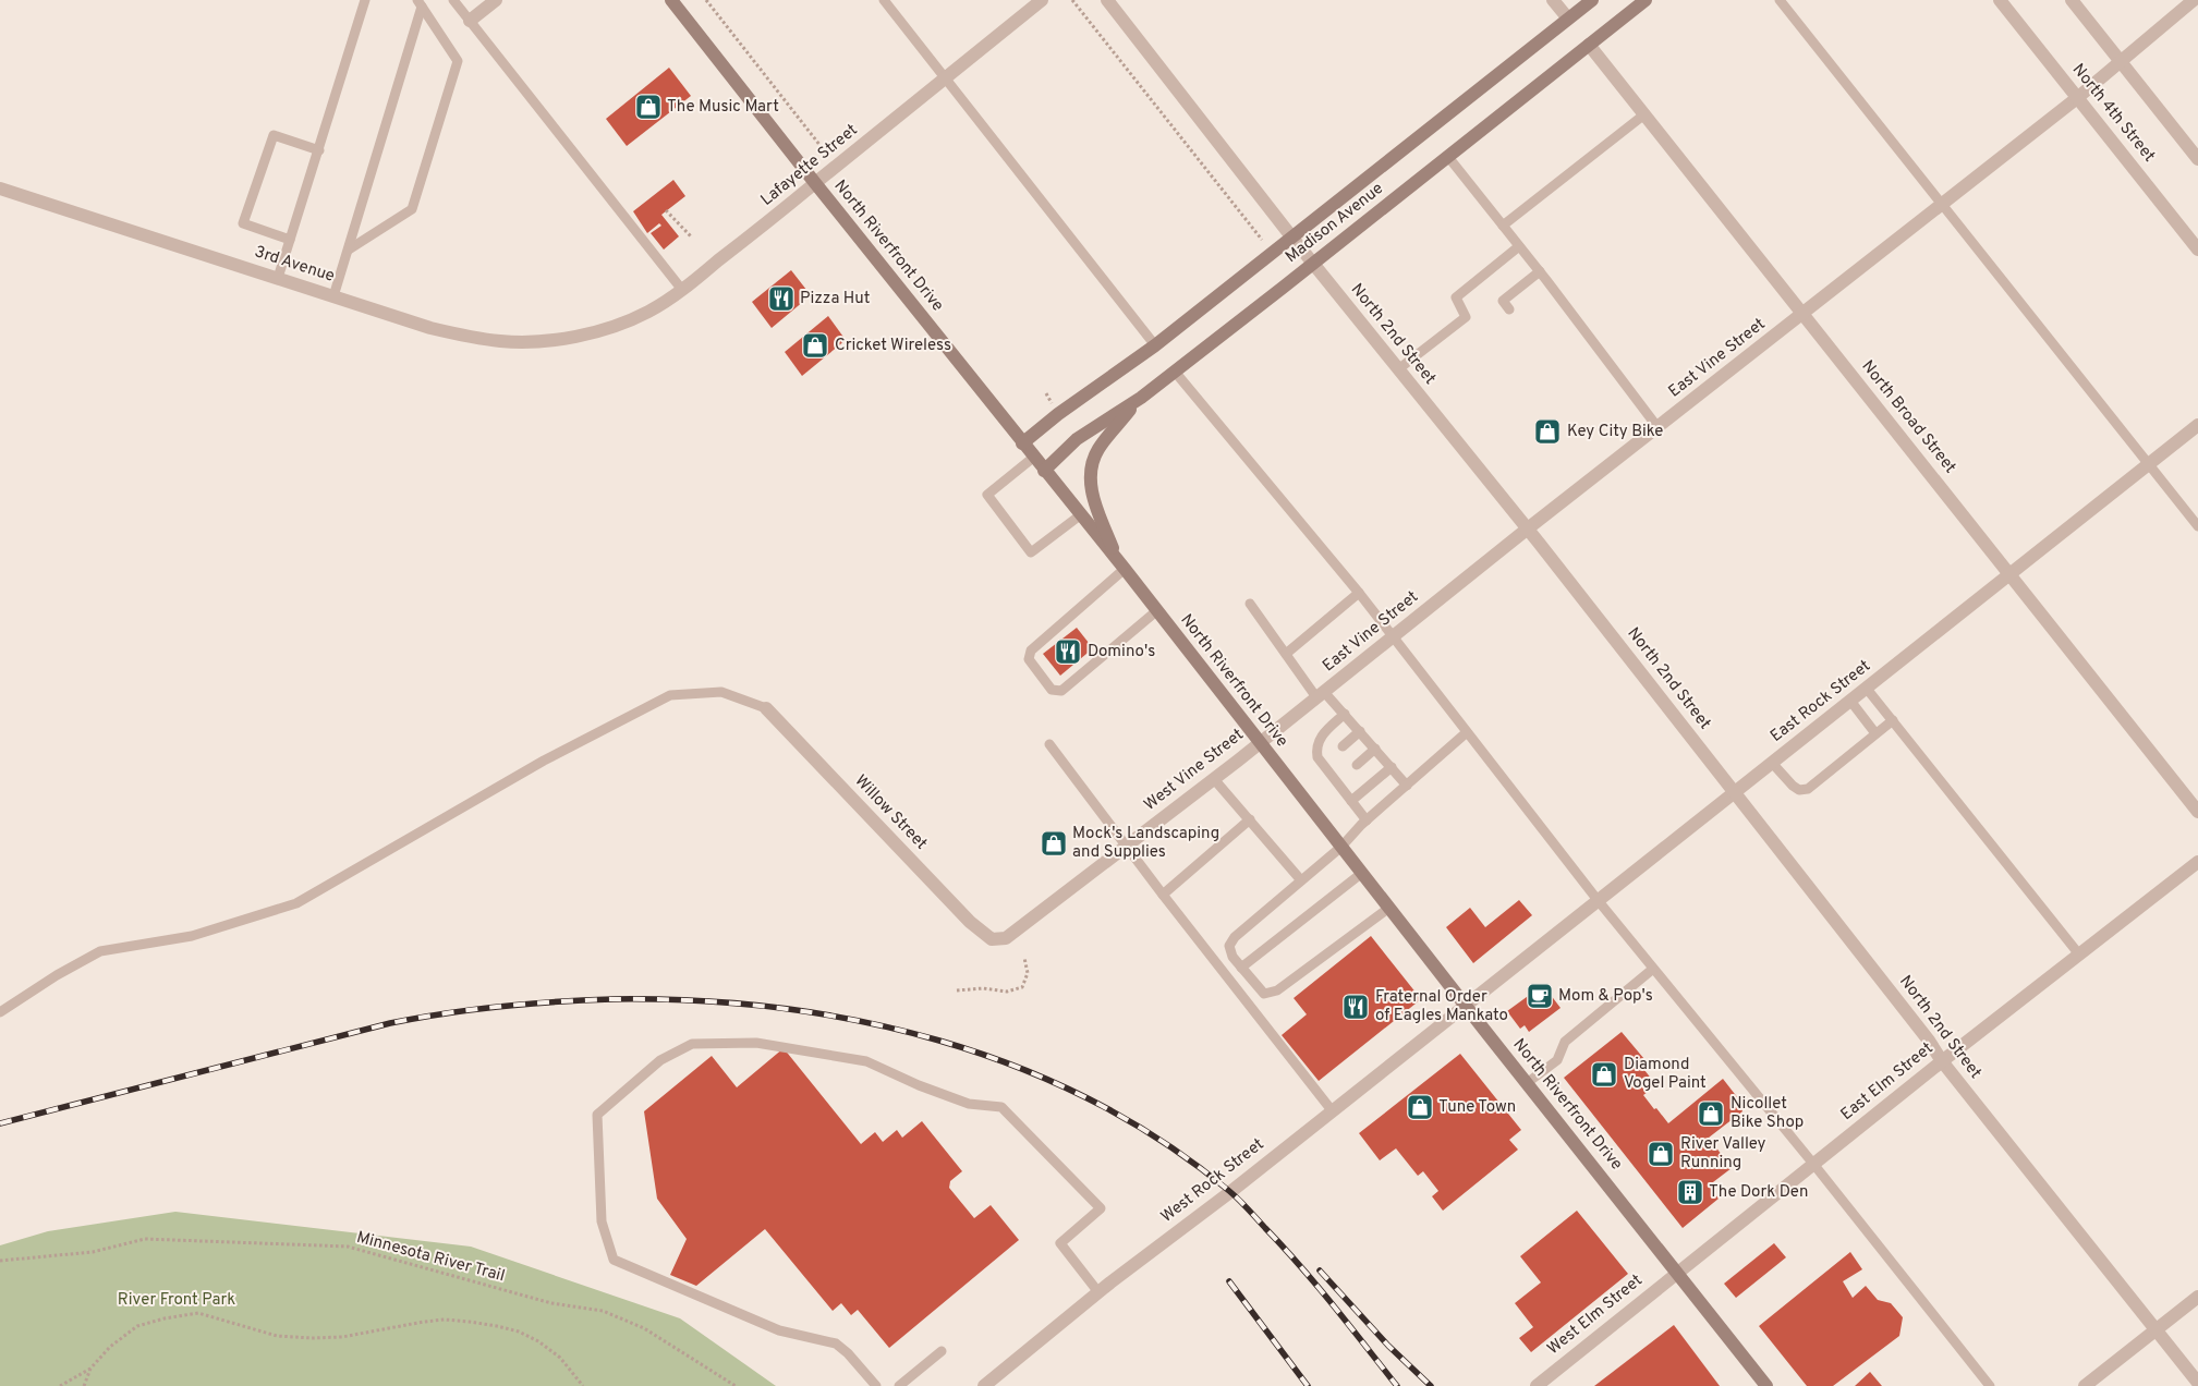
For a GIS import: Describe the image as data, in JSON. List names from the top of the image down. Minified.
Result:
{"streets":{"main road":["Madison Avenue","North Riverfront Drive"],"street":["North 4th Street","Lafayette Street","3rd Avenue","North 2nd Street","East Vine Street","North Broad Street","East Rock Street","West Vine Street","Willow Street","East Elm Street","West Rock Street","West Elm Street"],"path":["Minnesota River Trail"]},"crossings":[["North 4th Street","East Vine Street"],["Lafayette Street","North Riverfront Drive"],["Lafayette Street","3rd Avenue"],["Madison Avenue","North Riverfront Drive"],["Madison Avenue","North 2nd Street"],["Madison Avenue","North Broad Street"],["North Riverfront Drive","East Vine Street"],["North Riverfront Drive","East Rock Street"],["North Riverfront Drive","West Vine Street"],["North Riverfront Drive","East Elm Street"],["North Riverfront Drive","West Rock Street"],["North Riverfront Drive","West Elm Street"],["North 2nd Street","East Vine Street"],["North 2nd Street","East Rock Street"],["North 2nd Street","East Elm Street"],["East Vine Street","North Broad Street"],["East Vine Street","West Vine Street"],["North Broad Street","East Rock Street"],["East Rock Street","West Rock Street"],["West Vine Street","Willow Street"],["East Elm Street","West Elm Street"]],"parks":["River Front Park"],"places":{"shop":["The Music Mart","Cricket Wireless","Key City Bike","Mock's Landscaping and Supplies","Diamond Vogel Paint","Tune Town","Nicollet Bike Shop","River Valley Running"],"restaurant":["Pizza Hut","Domino's","Fraternal Order of Eagles Mankato"],"cafe":["Mom & Pop's"],"building":["The Dork Den"]}}
